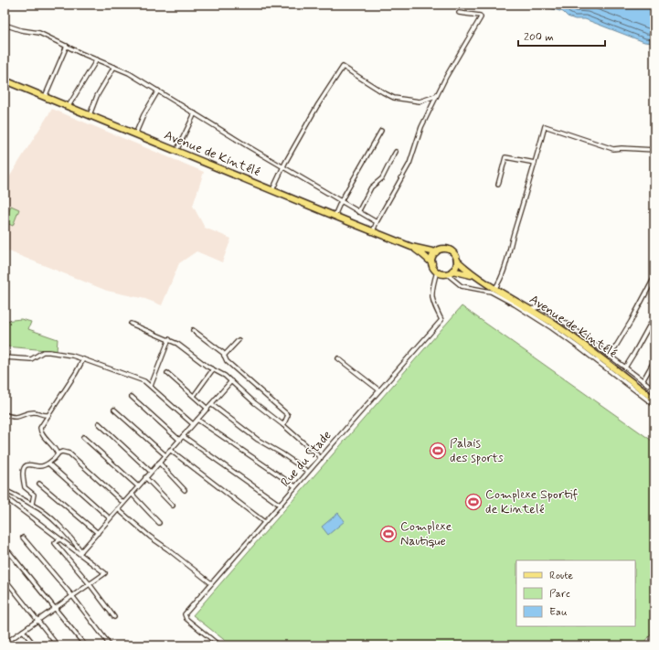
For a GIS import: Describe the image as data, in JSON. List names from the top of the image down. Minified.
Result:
{"streets":{"main road":["Avenue de Kintélé"],"street":["Rue du Stade"]},"crossings":[["Avenue de Kintélé","Rue du Stade"]],"places":{"sports":["Palais des sports","Complexe Sportif de Kintelé","Complexe Nautique"]},"legend":["Route","Parc","Eau"],"scale_bar":"200 m"}
